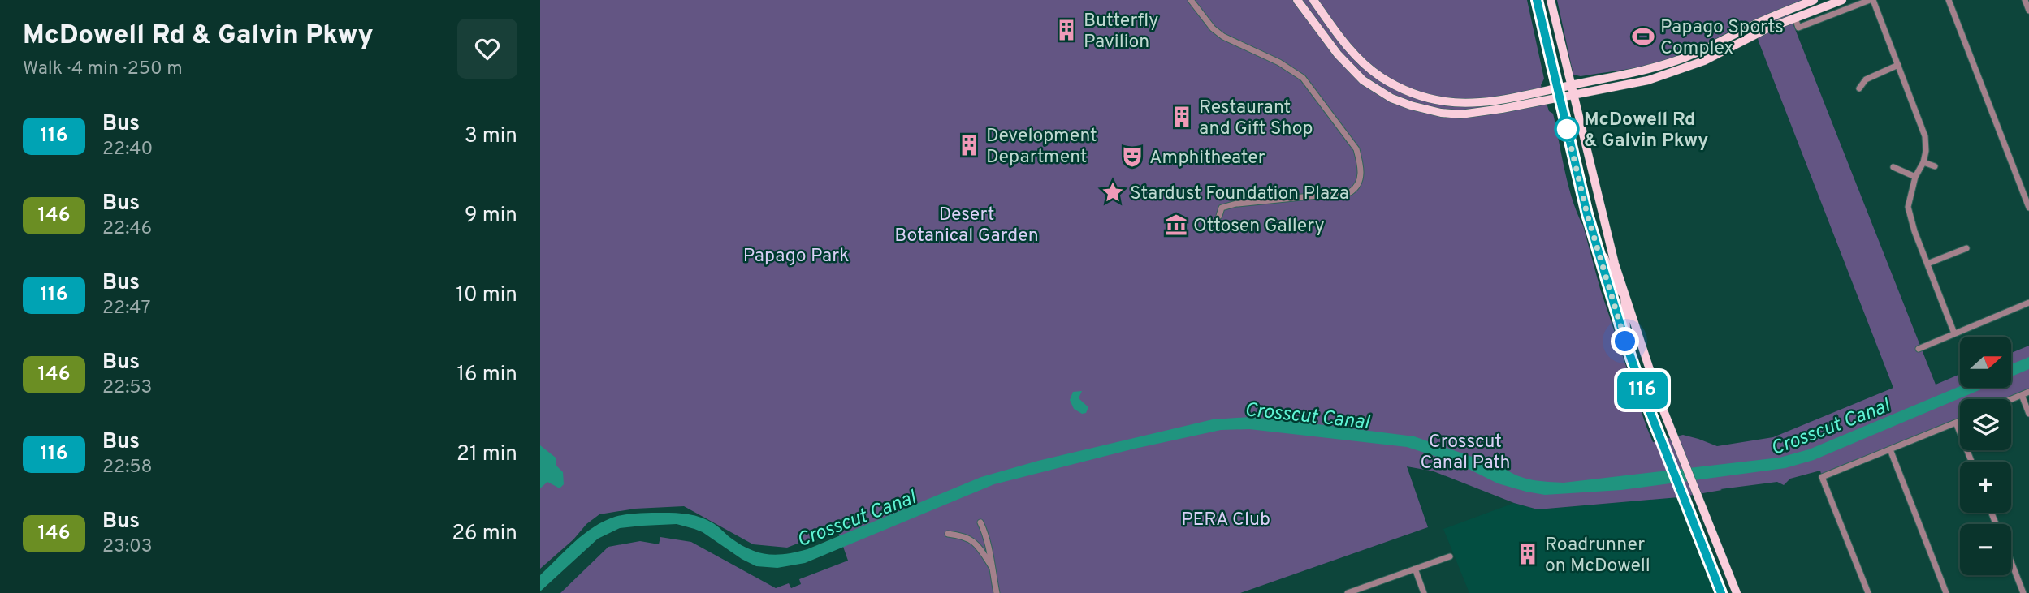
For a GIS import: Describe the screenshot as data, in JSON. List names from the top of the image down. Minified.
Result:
{"water":["Crosscut Canal"],"parks":["Desert Botanical Garden","Papago Park","Crosscut Canal Path","PERA Club"],"places":{"building":["Butterfly Pavilion","Restaurant and Gift Shop","Development Department","Roadrunner on McDowell"],"sports":["Papago Sports Complex"],"other":["McDowell Rd & Galvin Pkwy"],"theatre":["Amphitheater"],"place":["Stardust Foundation Plaza"],"museum":["Ottosen Gallery"]},"lines":["bus line 116"],"north":"right","page":{"heading":["McDowell Rd & Galvin Pkwy","Walk · 4 min · 250 m"],"on_map":"116","list":[{"mark":"116","name":"Bus","note":"22:40","value":"3 min"},{"mark":"146","name":"Bus","note":"22:46","value":"9 min"},{"mark":"116","name":"Bus","note":"22:47","value":"10 min"},{"mark":"146","name":"Bus","note":"22:53","value":"16 min"},{"mark":"116","name":"Bus","note":"22:58","value":"21 min"},{"mark":"146","name":"Bus","note":"23:03","value":"26 min"}],"map_buttons":["+","−"]}}
